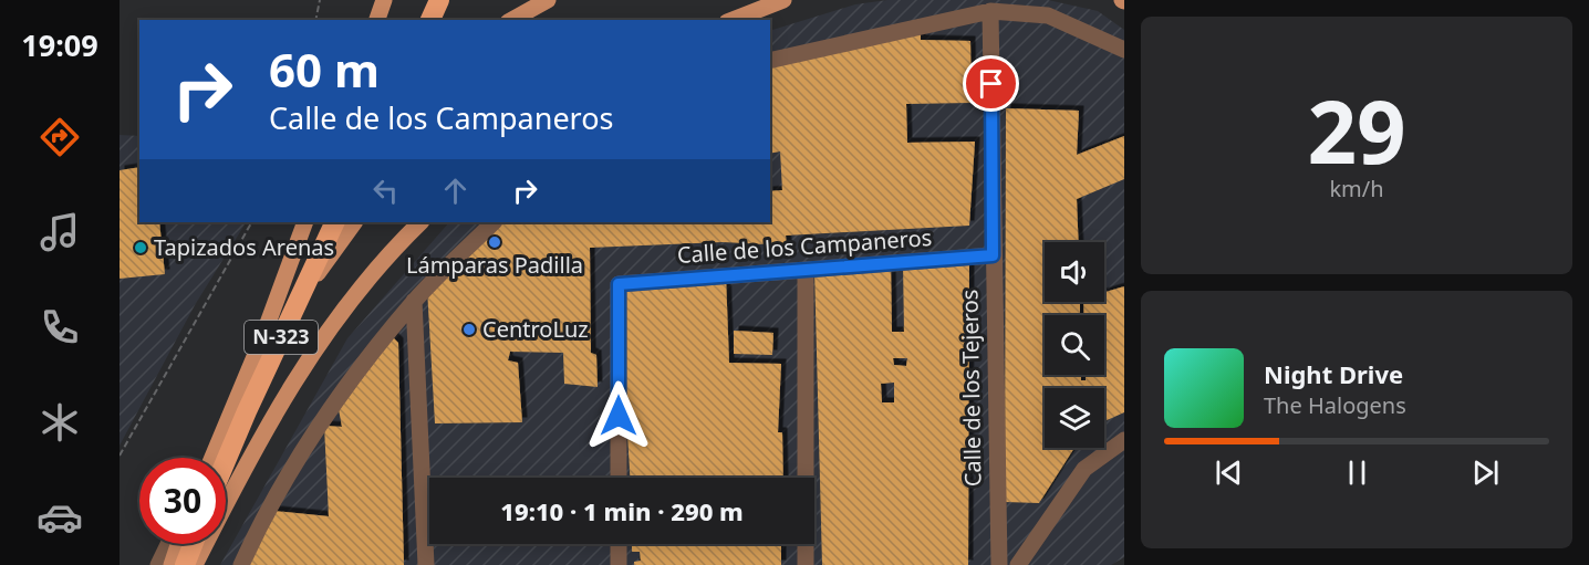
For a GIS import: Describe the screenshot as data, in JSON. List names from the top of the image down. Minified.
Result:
{"streets":{"highway":["N-323"],"street":["Calle de los Campaneros","Calle de los Tejeros"]},"crossings":[["Calle de los Campaneros","Calle de los Tejeros"]],"places":["Lámparas Padilla","Tapizados Arenas","CentroLuz"],"page":{"tabs":"19:09","tile":["29","km/h"],"turn":["60 m","Calle de los Campaneros"],"song":["Night Drive","The Halogens"],"limit":"30","trip":"19:10 · 1 min · 290 m"}}
